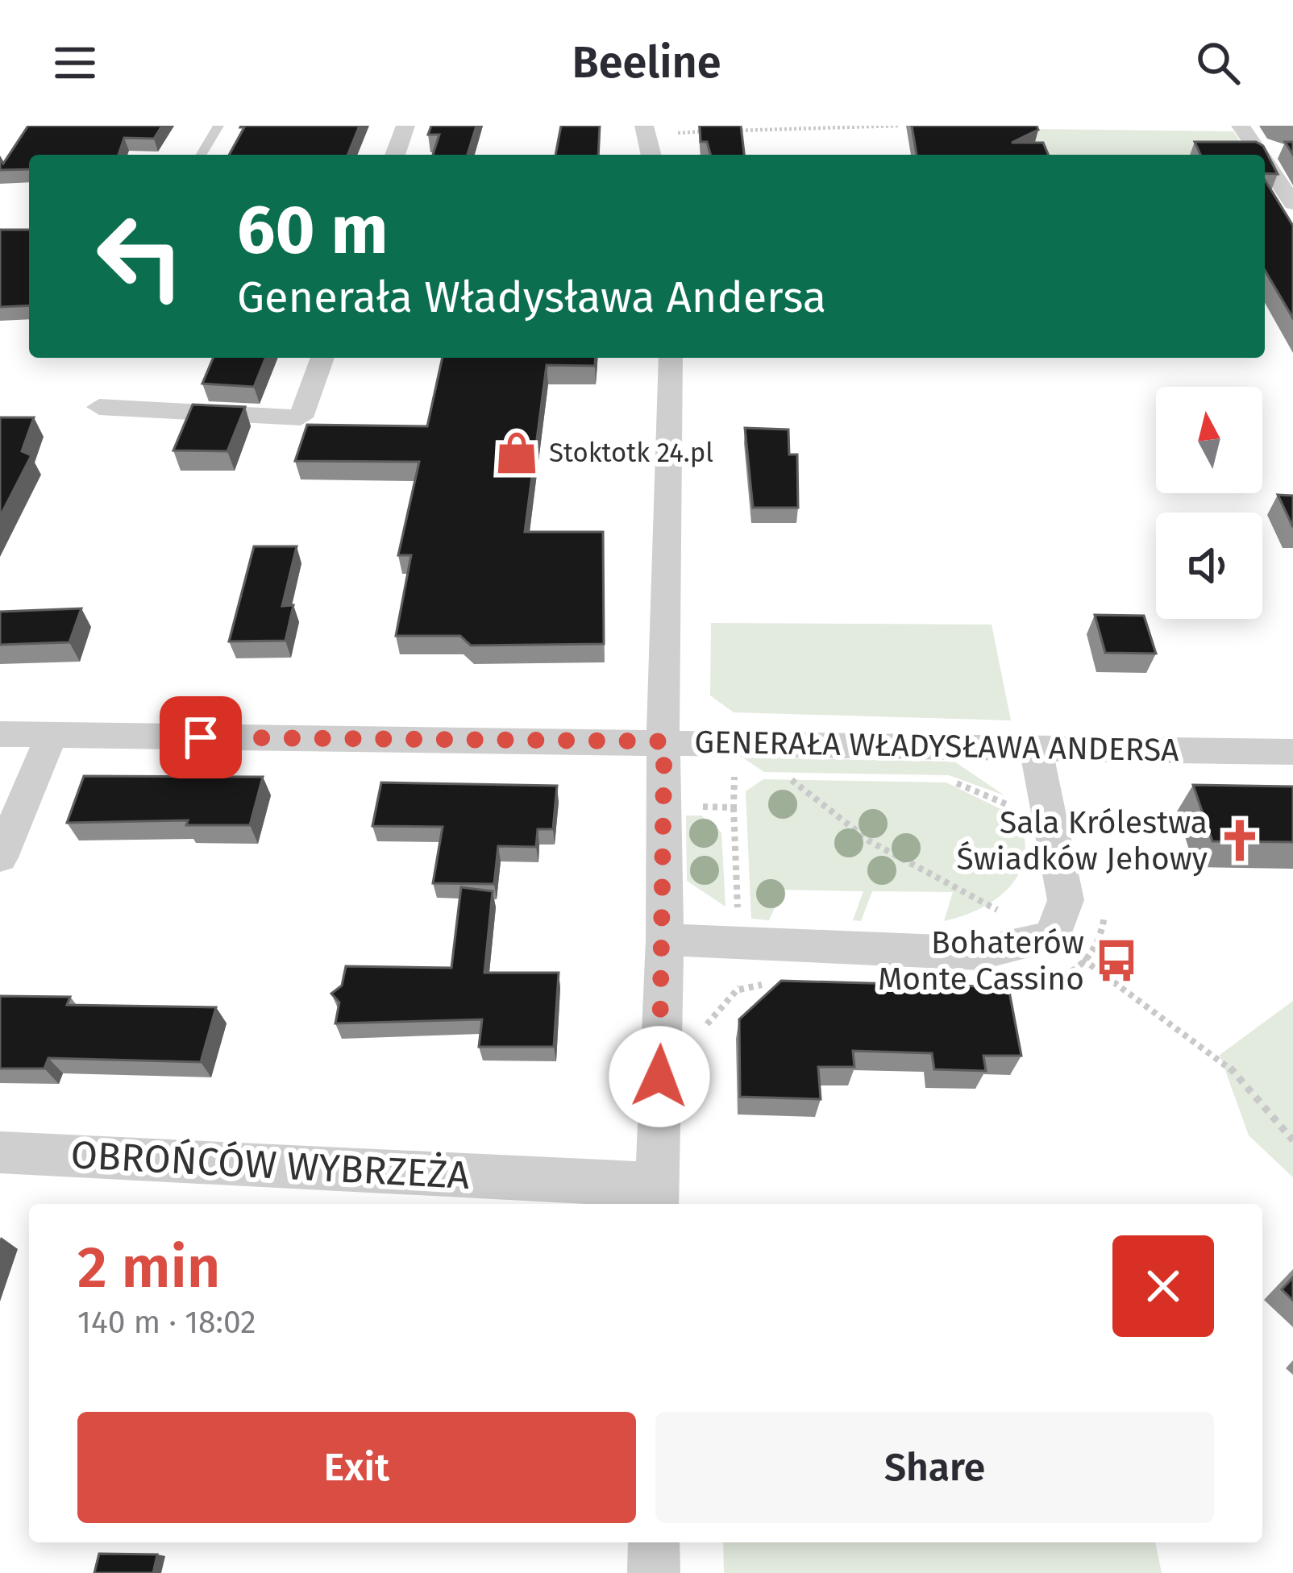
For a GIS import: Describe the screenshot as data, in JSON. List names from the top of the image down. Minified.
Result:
{"streets":{"street":["GENERAŁA WŁADYSŁAWA ANDERSA","OBROŃCÓW WYBRZEŻA"]},"places":{"shop":["Stoktotk 24.pl"],"church":["Sala Królestwa Świadków Jehowy"],"bus stop":["Bohaterów Monte Cassino"]},"north":"top","page":{"header":"Beeline","turn":["60 m","Generała Władysława Andersa"],"heading":["2 min","140 m · 18:02"],"buttons":["Exit","Share"]}}
